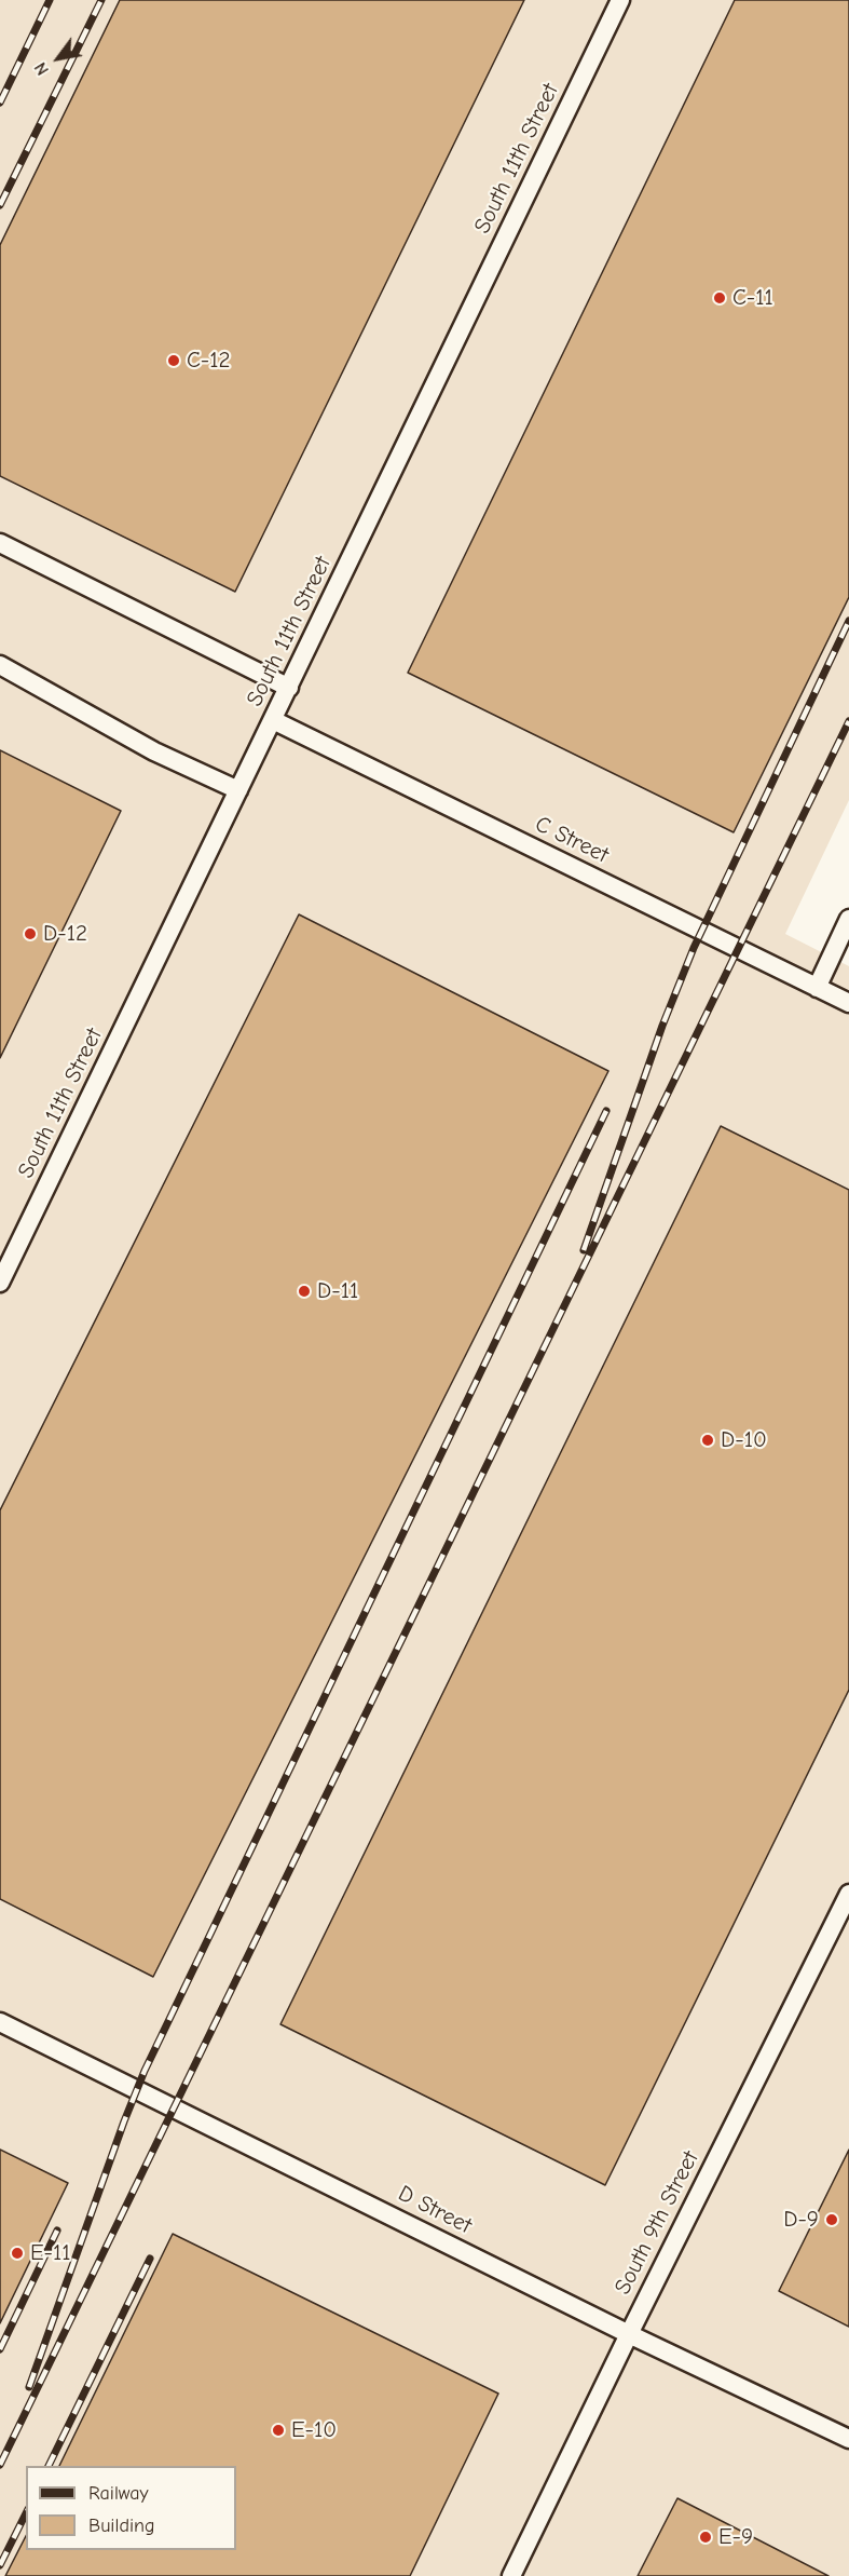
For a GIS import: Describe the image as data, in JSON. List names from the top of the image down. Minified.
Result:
{"streets":{"lane":["South 11th Street","C Street","D Street","South 9th Street"]},"crossings":[["South 11th Street","C Street"],["D Street","South 9th Street"]],"places":["C-11","C-12","D-12","D-11","D-10","D-9","E-11","E-10","E-9"],"legend":["Railway","Building"],"north":"bottom left"}
